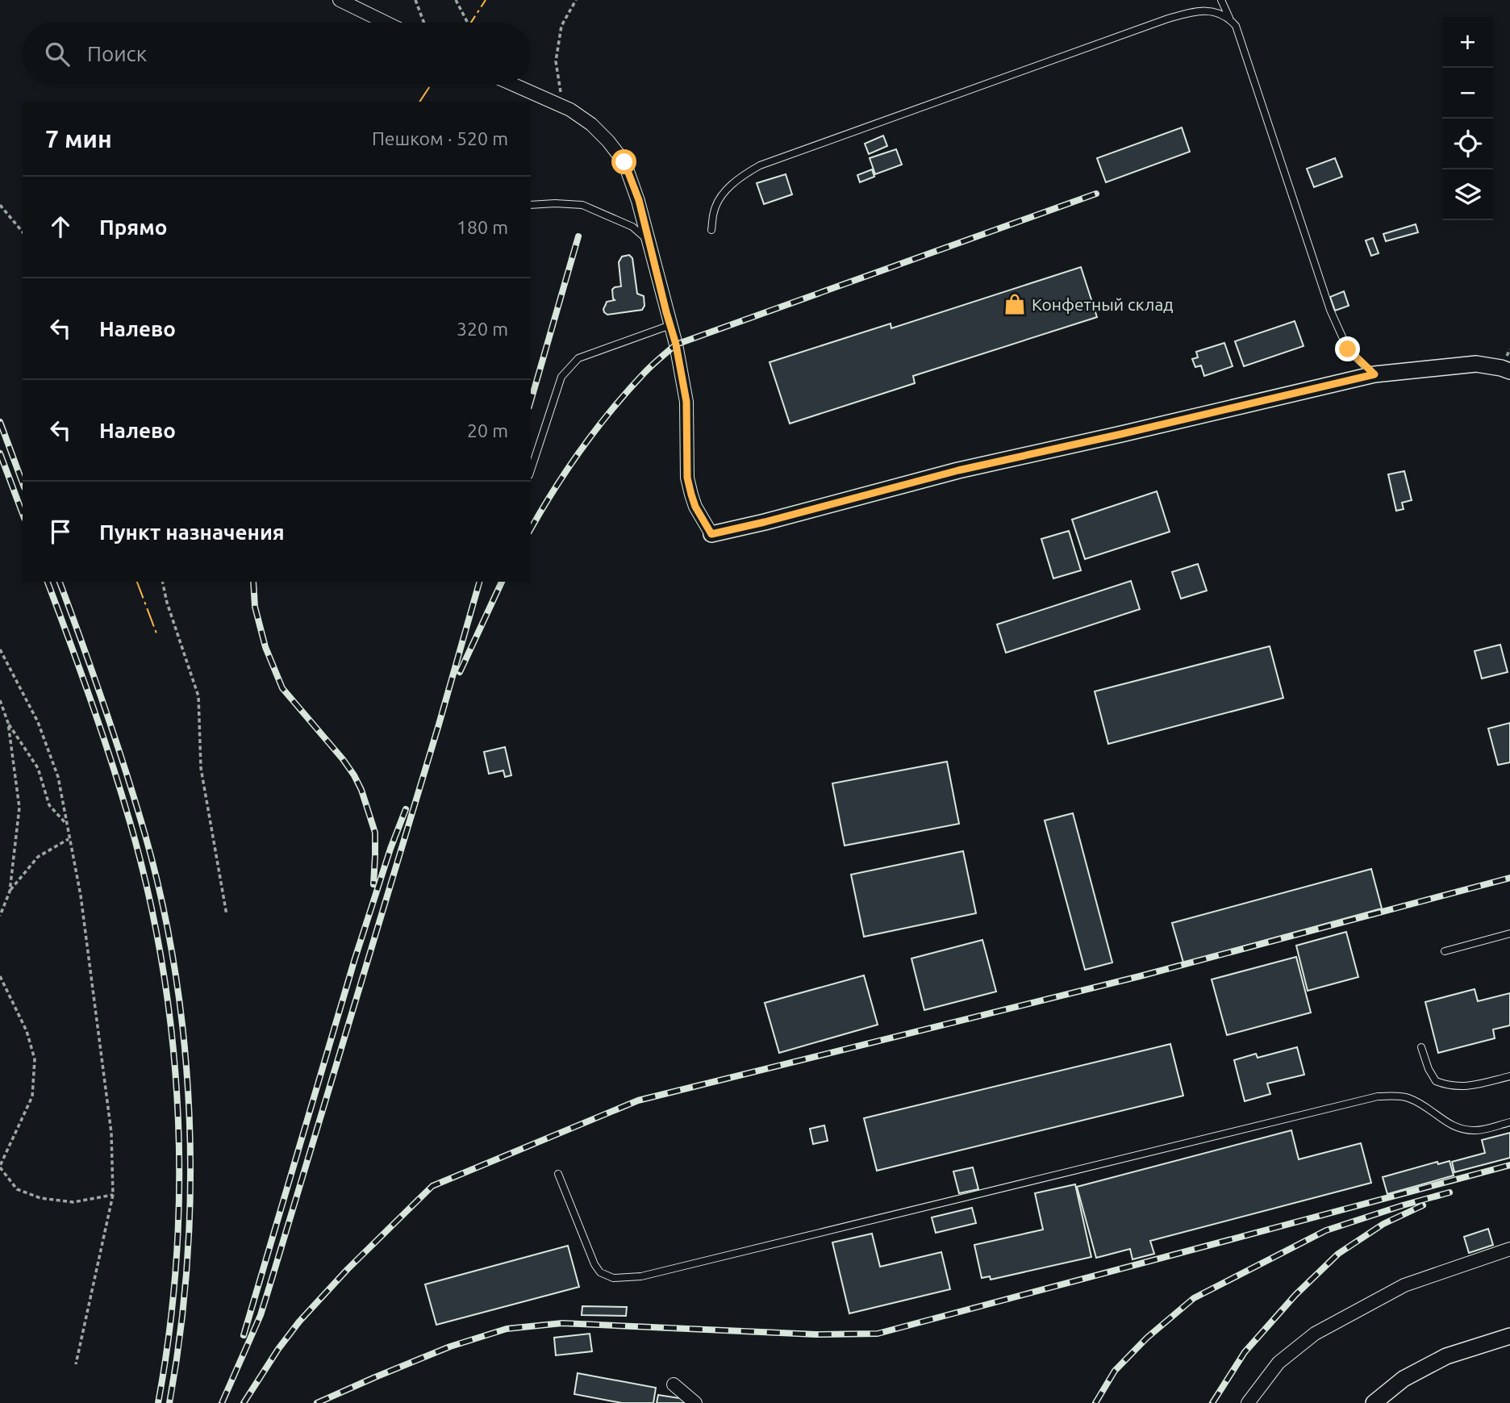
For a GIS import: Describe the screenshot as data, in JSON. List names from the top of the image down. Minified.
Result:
{"places":{"shop":["Конфетный склад"]},"page":{"map_buttons":["+","−"],"search":"Поиск","heading":["7 мин","Пешком · 520 m"],"list":[["Прямо","180 m"],["Налево","320 m"],["Налево","20 m"],"Пункт назначения"]}}
